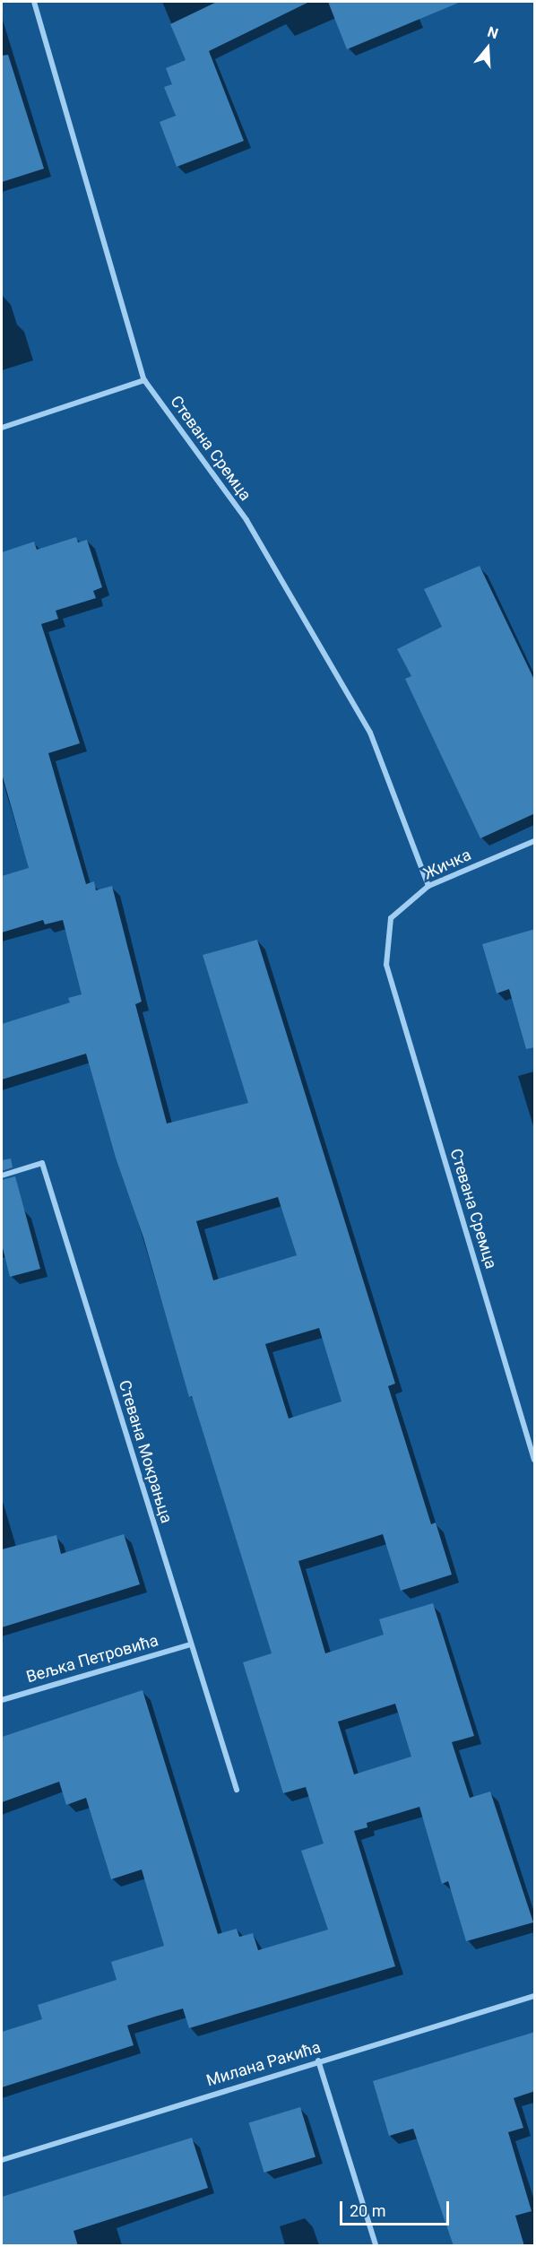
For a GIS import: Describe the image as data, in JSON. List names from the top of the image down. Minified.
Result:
{"streets":{"street":["Стевана Сремца","Жичка","Стевана Мокрањца","Вељка Петровића","Милана Ракића"]},"crossings":[["Стевана Сремца","Жичка"],["Стевана Мокрањца","Вељка Петровића"]],"scale_bar":"20 m","north":"top"}
